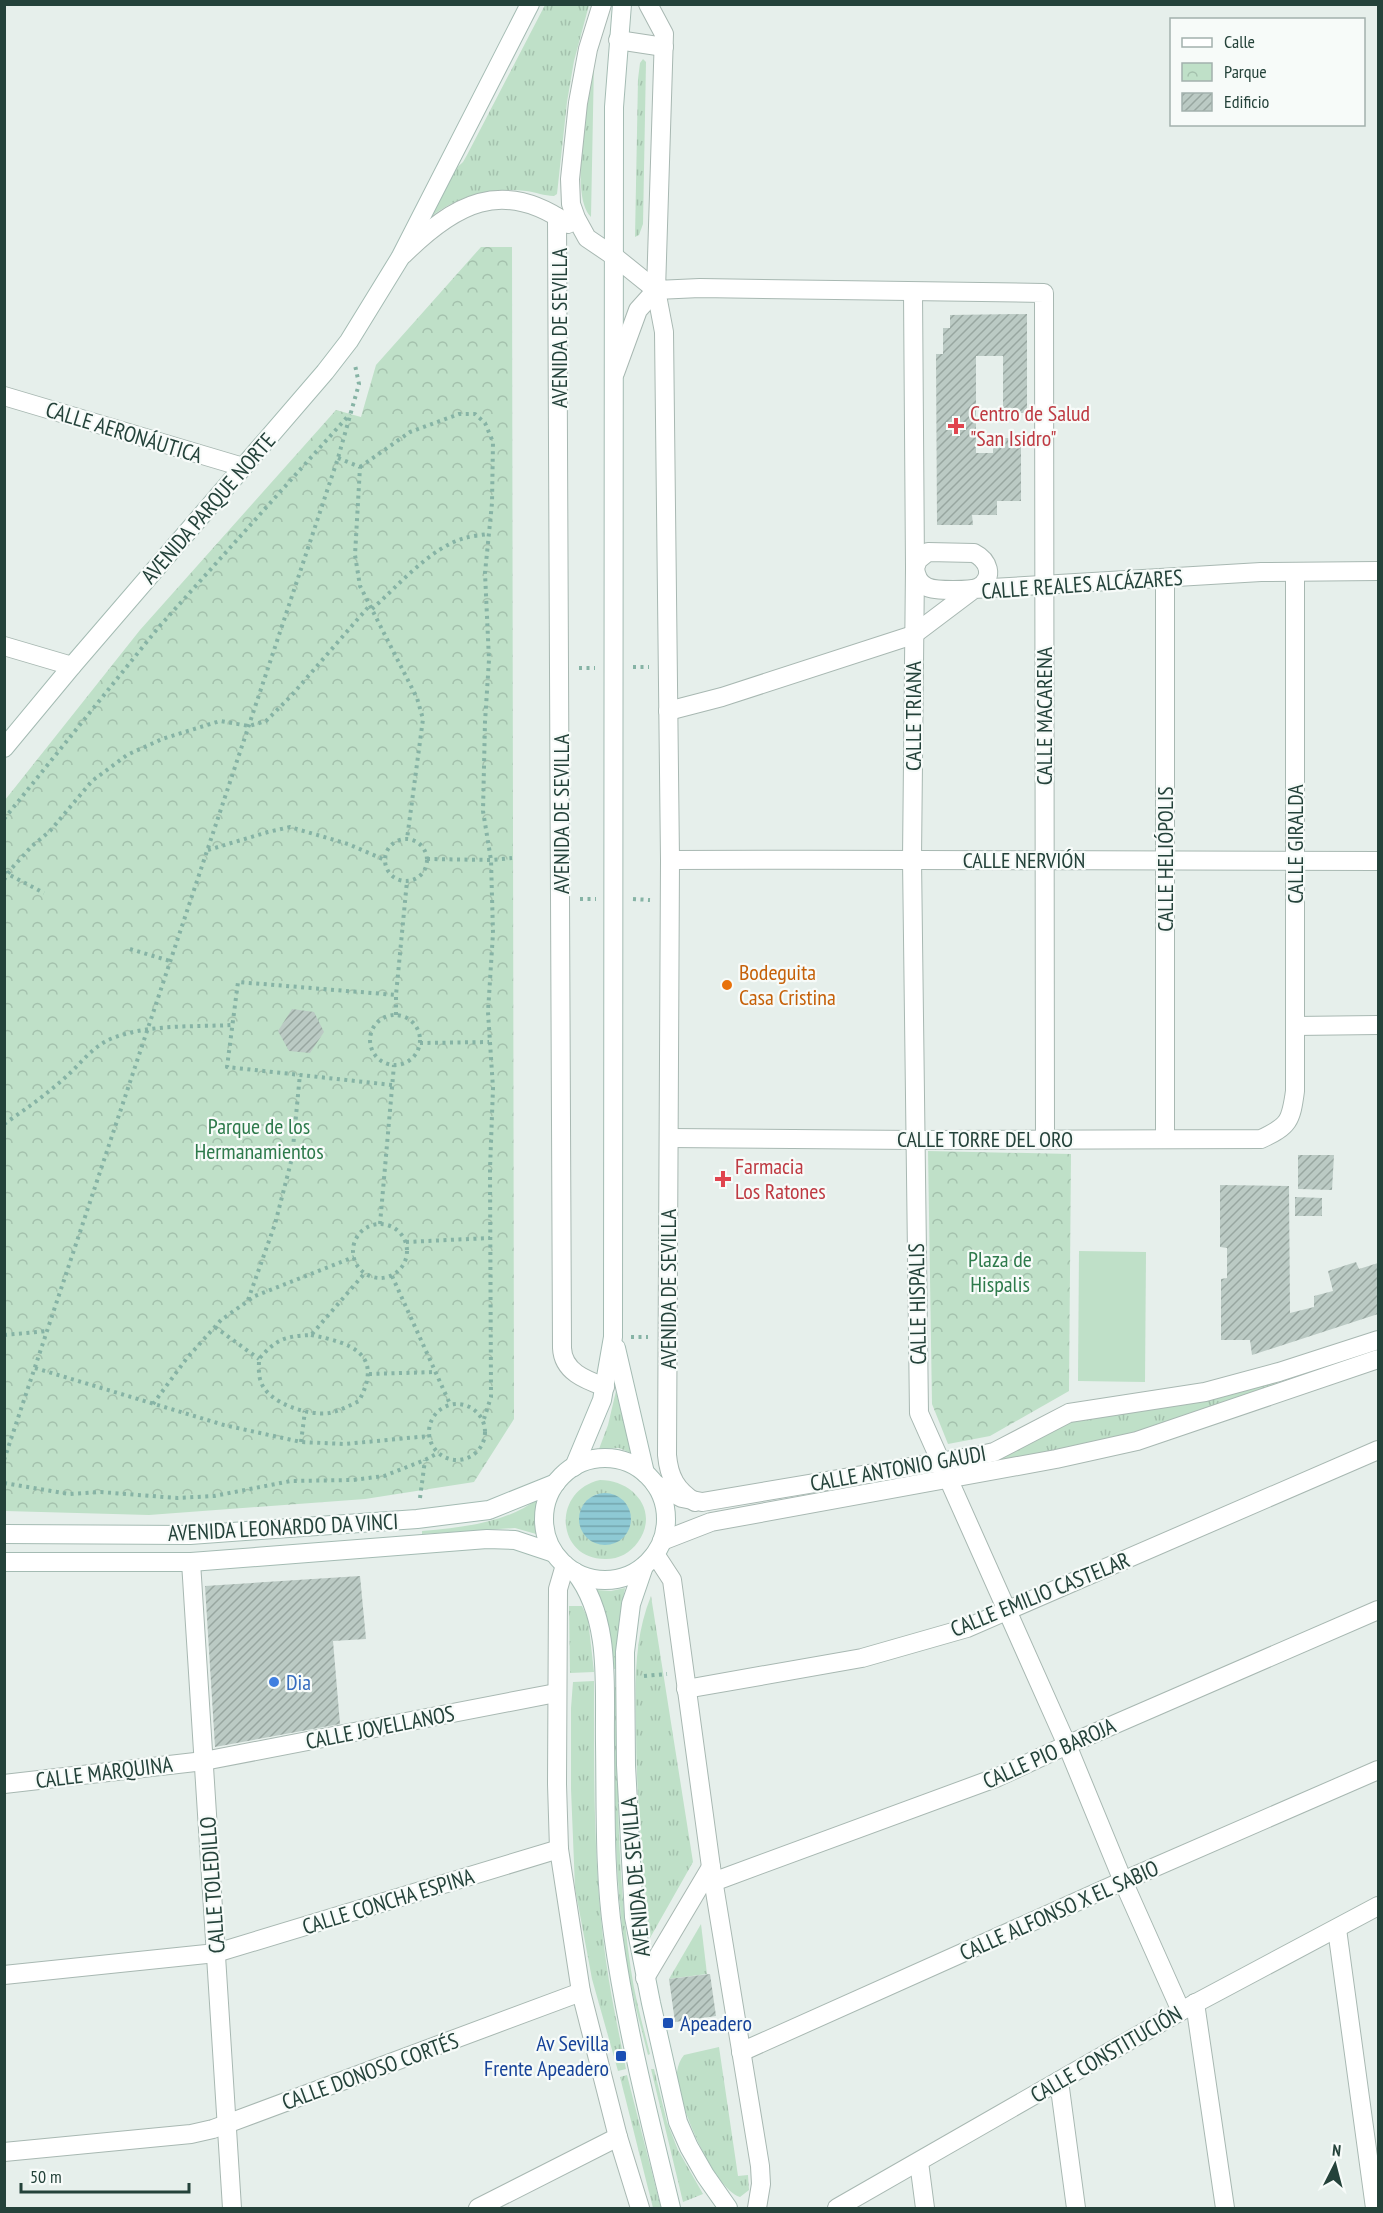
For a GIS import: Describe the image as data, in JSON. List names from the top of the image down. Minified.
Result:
{"streets":{"street":["AVENIDA DE SEVILLA","CALLE AERONÁUTICA","AVENIDA PARQUE NORTE","CALLE REALES ALCÁZARES","CALLE TRIANA","CALLE MACARENA","CALLE GIRALDA","CALLE HELIÓPOLIS","CALLE NERVIÓN","CALLE TORRE DEL ORO","CALLE HISPALIS","CALLE ANTONIO GAUDI","AVENIDA LEONARDO DA VINCI","CALLE EMILIO CASTELAR","CALLE JOVELLANOS","CALLE PIO BAROJA","CALLE MARQUINA","CALLE TOLEDILLO","CALLE CONCHA ESPINA","CALLE ALFONSO X EL SABIO","CALLE CONSTITUCIÓN","CALLE DONOSO CORTÉS"]},"crossings":[["AVENIDA DE SEVILLA","CALLE REALES ALCÁZARES"],["AVENIDA DE SEVILLA","CALLE NERVIÓN"],["AVENIDA DE SEVILLA","CALLE TORRE DEL ORO"],["AVENIDA DE SEVILLA","CALLE ANTONIO GAUDI"],["AVENIDA DE SEVILLA","AVENIDA LEONARDO DA VINCI"],["CALLE AERONÁUTICA","AVENIDA PARQUE NORTE"],["CALLE REALES ALCÁZARES","CALLE TRIANA"],["CALLE REALES ALCÁZARES","CALLE MACARENA"],["CALLE REALES ALCÁZARES","CALLE GIRALDA"],["CALLE REALES ALCÁZARES","CALLE HELIÓPOLIS"],["CALLE TRIANA","CALLE MACARENA"],["CALLE TRIANA","CALLE NERVIÓN"],["CALLE TRIANA","CALLE TORRE DEL ORO"],["CALLE TRIANA","CALLE HISPALIS"],["CALLE MACARENA","CALLE NERVIÓN"],["CALLE MACARENA","CALLE TORRE DEL ORO"],["CALLE GIRALDA","CALLE NERVIÓN"],["CALLE GIRALDA","CALLE TORRE DEL ORO"],["CALLE HELIÓPOLIS","CALLE NERVIÓN"],["CALLE HELIÓPOLIS","CALLE TORRE DEL ORO"],["CALLE TORRE DEL ORO","CALLE HISPALIS"],["CALLE HISPALIS","CALLE ANTONIO GAUDI"],["CALLE HISPALIS","CALLE EMILIO CASTELAR"],["CALLE HISPALIS","CALLE PIO BAROJA"],["CALLE HISPALIS","CALLE ALFONSO X EL SABIO"],["CALLE HISPALIS","CALLE CONSTITUCIÓN"],["CALLE ANTONIO GAUDI","AVENIDA LEONARDO DA VINCI"],["AVENIDA LEONARDO DA VINCI","CALLE TOLEDILLO"],["CALLE JOVELLANOS","CALLE MARQUINA"],["CALLE JOVELLANOS","CALLE TOLEDILLO"],["CALLE MARQUINA","CALLE TOLEDILLO"],["CALLE TOLEDILLO","CALLE CONCHA ESPINA"],["CALLE TOLEDILLO","CALLE DONOSO CORTÉS"]],"parks":["Parque de los Hermanamientos","Plaza de Hispalis"],"places":{"health":["Centro de Salud \"San Isidro\"","Farmacia Los Ratones"],"other":["Bodeguita Casa Cristina","Dia"],"transit":["Apeadero","Av Sevilla Frente Apeadero"]},"legend":["Calle","Parque","Edificio"],"scale_bar":"50 m","north":"top"}
